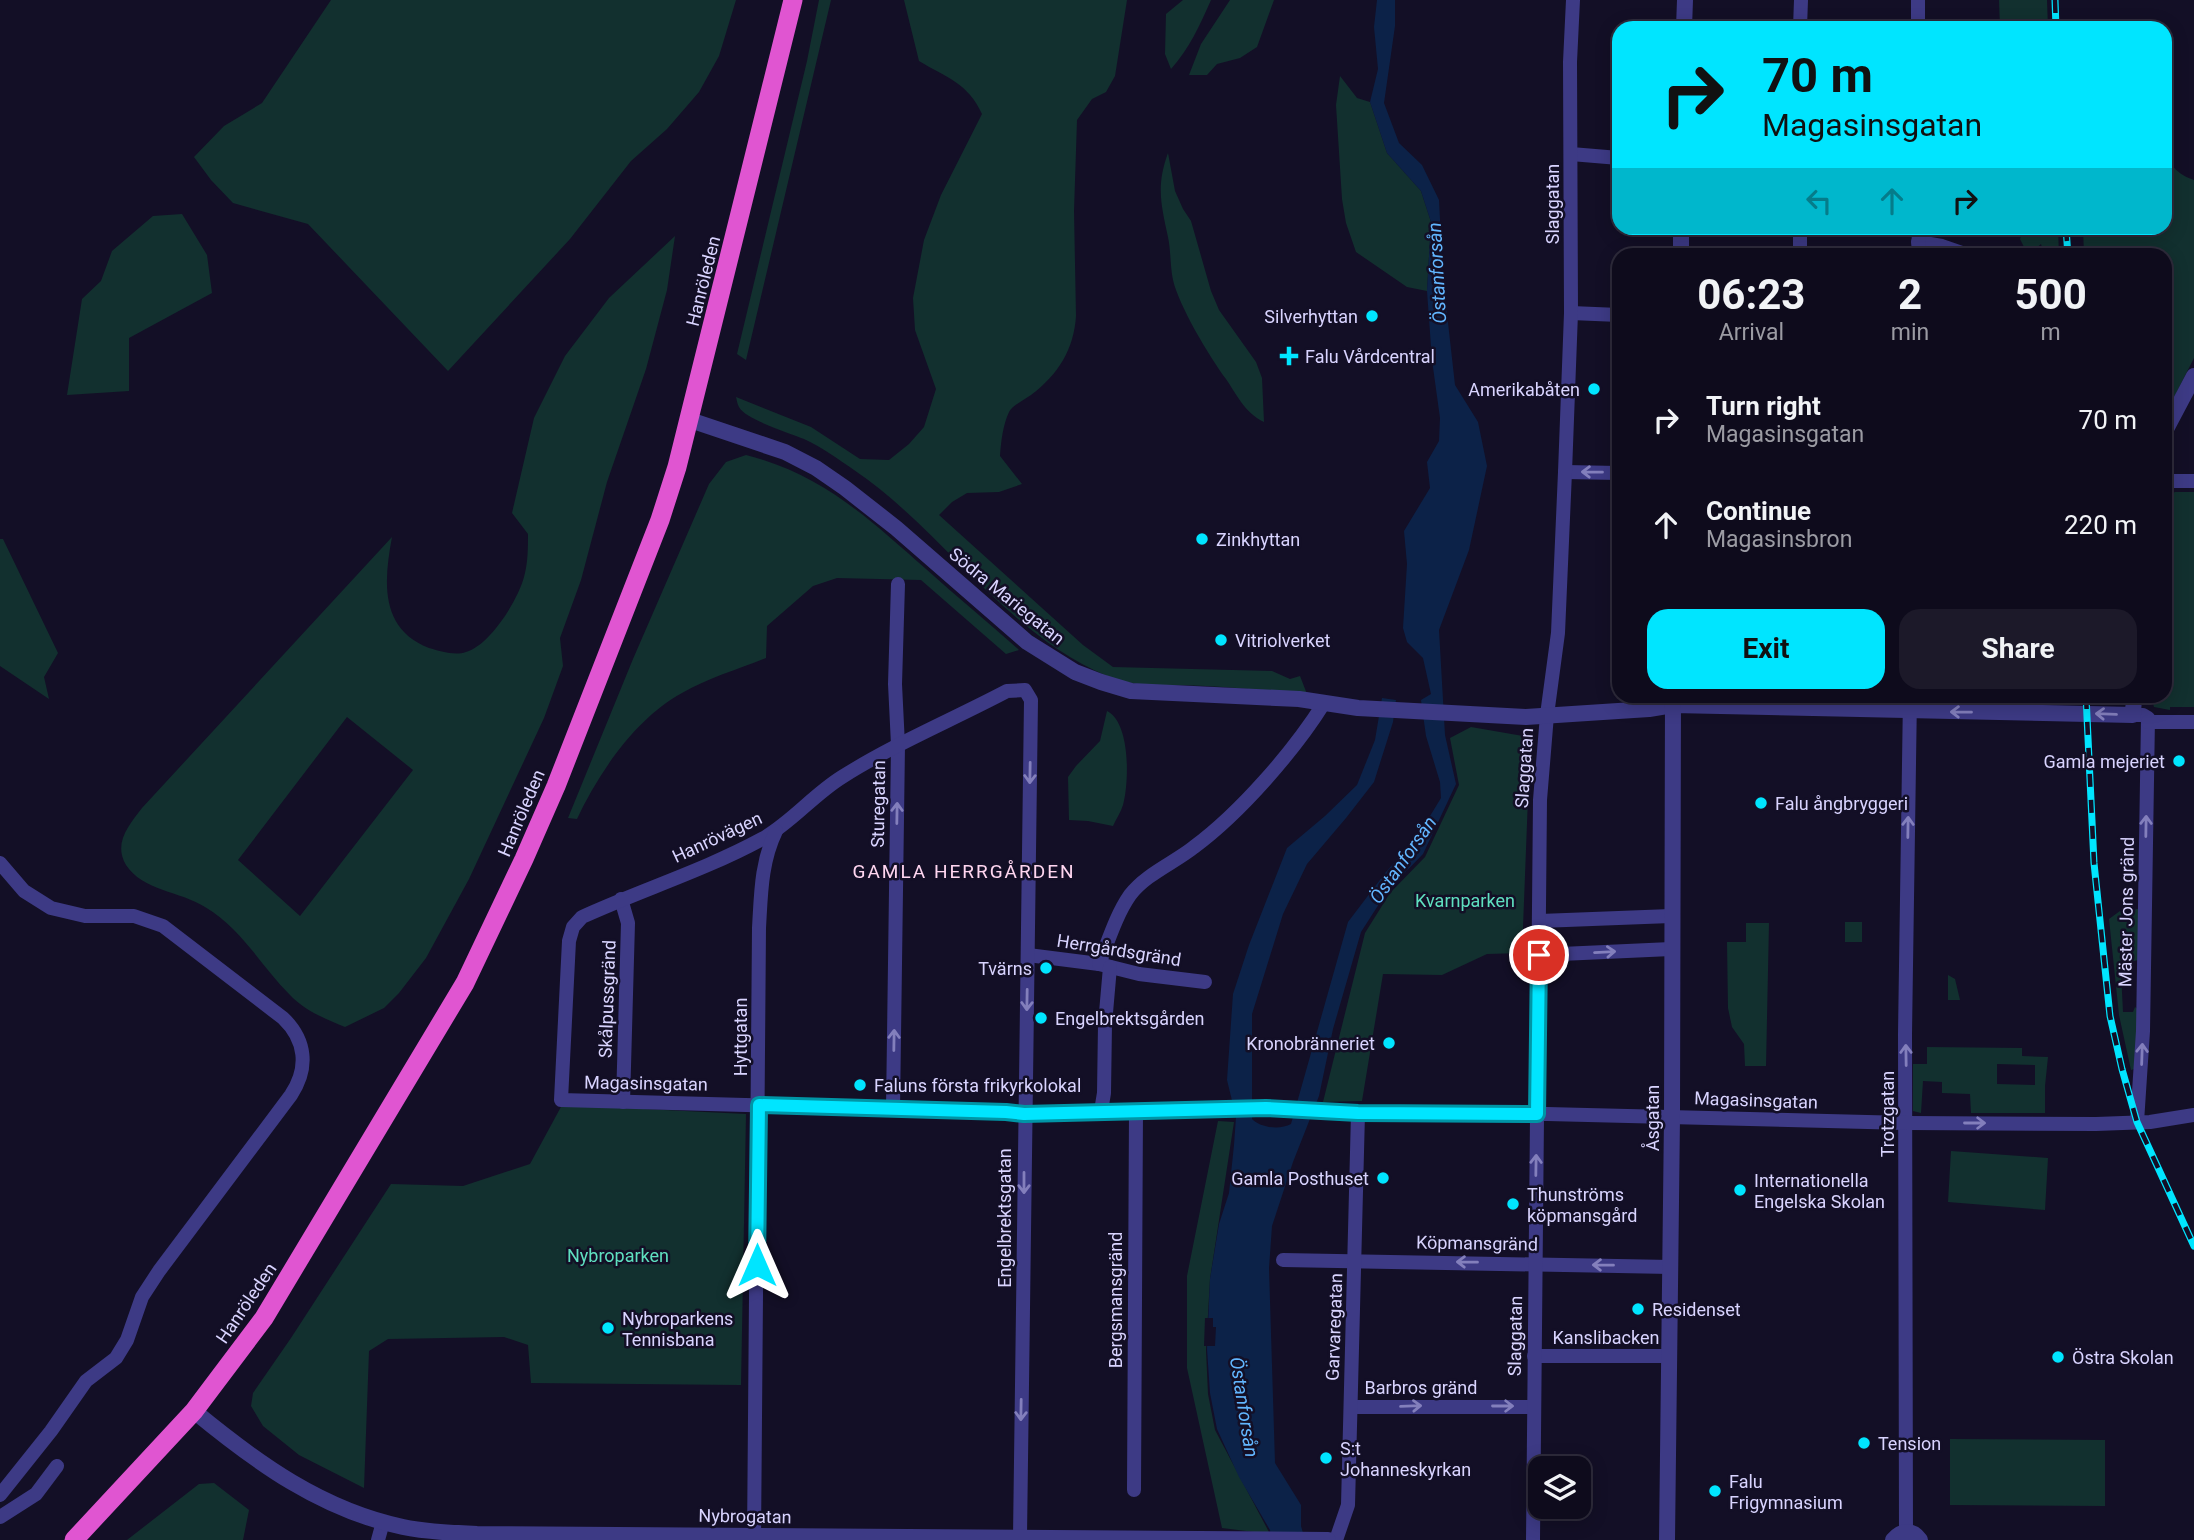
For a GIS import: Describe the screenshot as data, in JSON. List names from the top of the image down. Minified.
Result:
{"streets":{"highway":["Hanröleden"],"street":["Slaggatan","Södra Mariegatan","Sturegatan","Hanrövägen","Mäster Jons gränd","Herrgårdsgränd","Skålpussgränd","Hyttgatan","Magasinsgatan","Trotzgatan","Åsgatan","Engelbrektsgatan","Köpmansgränd","Bergsmansgränd","Garvaregatan","Kanslibacken","Barbros gränd","Nybrogatan"]},"crossings":[["Slaggatan","Södra Mariegatan"],["Slaggatan","Magasinsgatan"],["Slaggatan","Köpmansgränd"],["Slaggatan","Kanslibacken"],["Slaggatan","Barbros gränd"],["Hanröleden","Södra Mariegatan"],["Hanröleden","Nybrogatan"],["Sturegatan","Hanrövägen"],["Sturegatan","Magasinsgatan"],["Hanrövägen","Skålpussgränd"],["Hanrövägen","Hyttgatan"],["Hanrövägen","Magasinsgatan"],["Hanrövägen","Engelbrektsgatan"],["Mäster Jons gränd","Magasinsgatan"],["Herrgårdsgränd","Engelbrektsgatan"],["Skålpussgränd","Magasinsgatan"],["Hyttgatan","Magasinsgatan"],["Hyttgatan","Nybrogatan"],["Magasinsgatan","Trotzgatan"],["Magasinsgatan","Åsgatan"],["Magasinsgatan","Engelbrektsgatan"],["Magasinsgatan","Bergsmansgränd"],["Magasinsgatan","Garvaregatan"],["Åsgatan","Köpmansgränd"],["Åsgatan","Kanslibacken"],["Engelbrektsgatan","Nybrogatan"],["Köpmansgränd","Garvaregatan"],["Garvaregatan","Barbros gränd"]],"one_way":["Sturegatan","Mäster Jons gränd","Trotzgatan","Engelbrektsgatan","Köpmansgränd","Barbros gränd"],"districts":["GAMLA HERRGÅRDEN"],"water":["Östanforsån"],"parks":["Kvarnparken","Nybroparken"],"places":{"other":["Silverhyttan","Amerikabåten","Zinkhyttan","Vitriolverket","Gamla mejeriet","Falu ångbryggeri","Tvärns","Engelbrektsgården","Kronobränneriet","Faluns första frikyrkolokal","Gamla Posthuset","Internationella Engelska Skolan","Thunströms köpmansgård","Residenset","Nybroparkens Tennisbana","Östra Skolan","Tension","S:t Johanneskyrkan","Falu Frigymnasium"],"health":["Falu Vårdcentral"]},"page":{"turn":["70 m","Magasinsgatan"],"eta":["06:23","Arrival","2","min","500","m"],"list":[{"name":"Turn right","note":"Magasinsgatan","value":"70 m"},{"name":"Continue","note":"Magasinsbron","value":"220 m"}],"buttons":["Exit","Share"]}}
